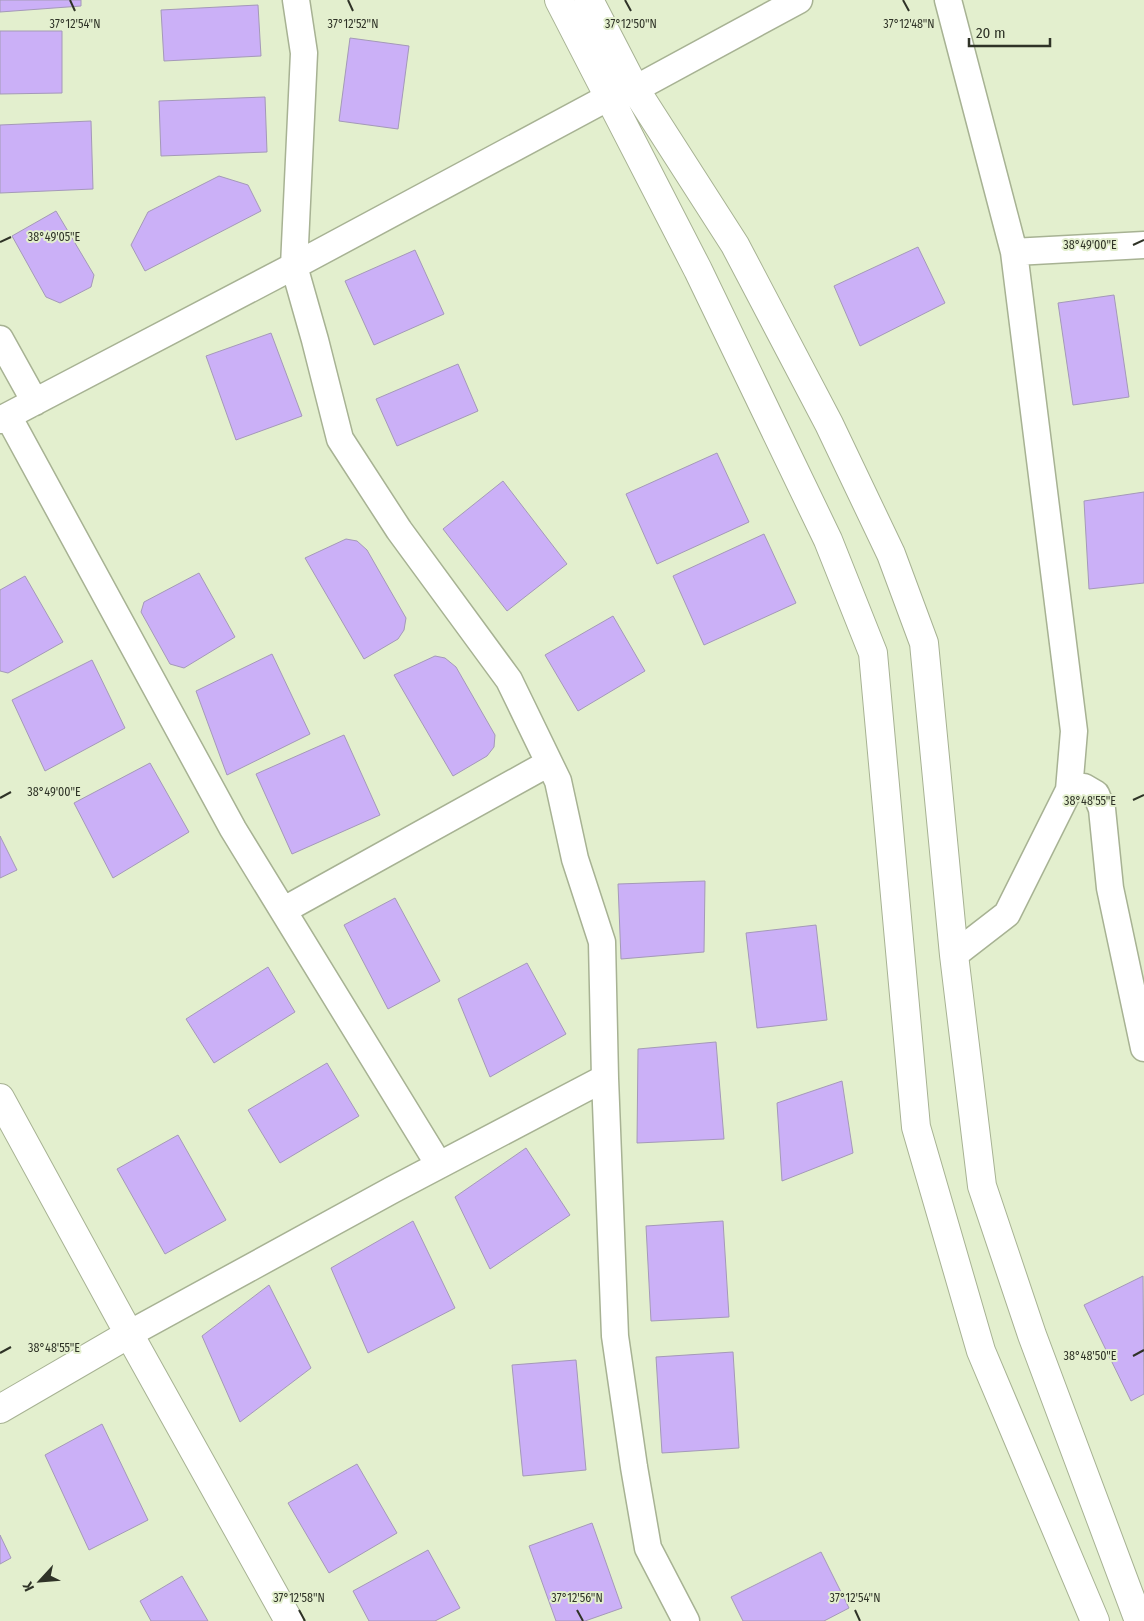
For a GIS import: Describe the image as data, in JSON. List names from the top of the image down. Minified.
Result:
{"scale_bar":"20 m","north":"bottom left","coordinates":["37°12'54\"N","37°12'52\"N","37°12'50\"N","37°12'48\"N","38°49'05\"E","38°49'00\"E","38°48'55\"E","38°48'50\"E","37°12'58\"N","37°12'56\"N"]}
